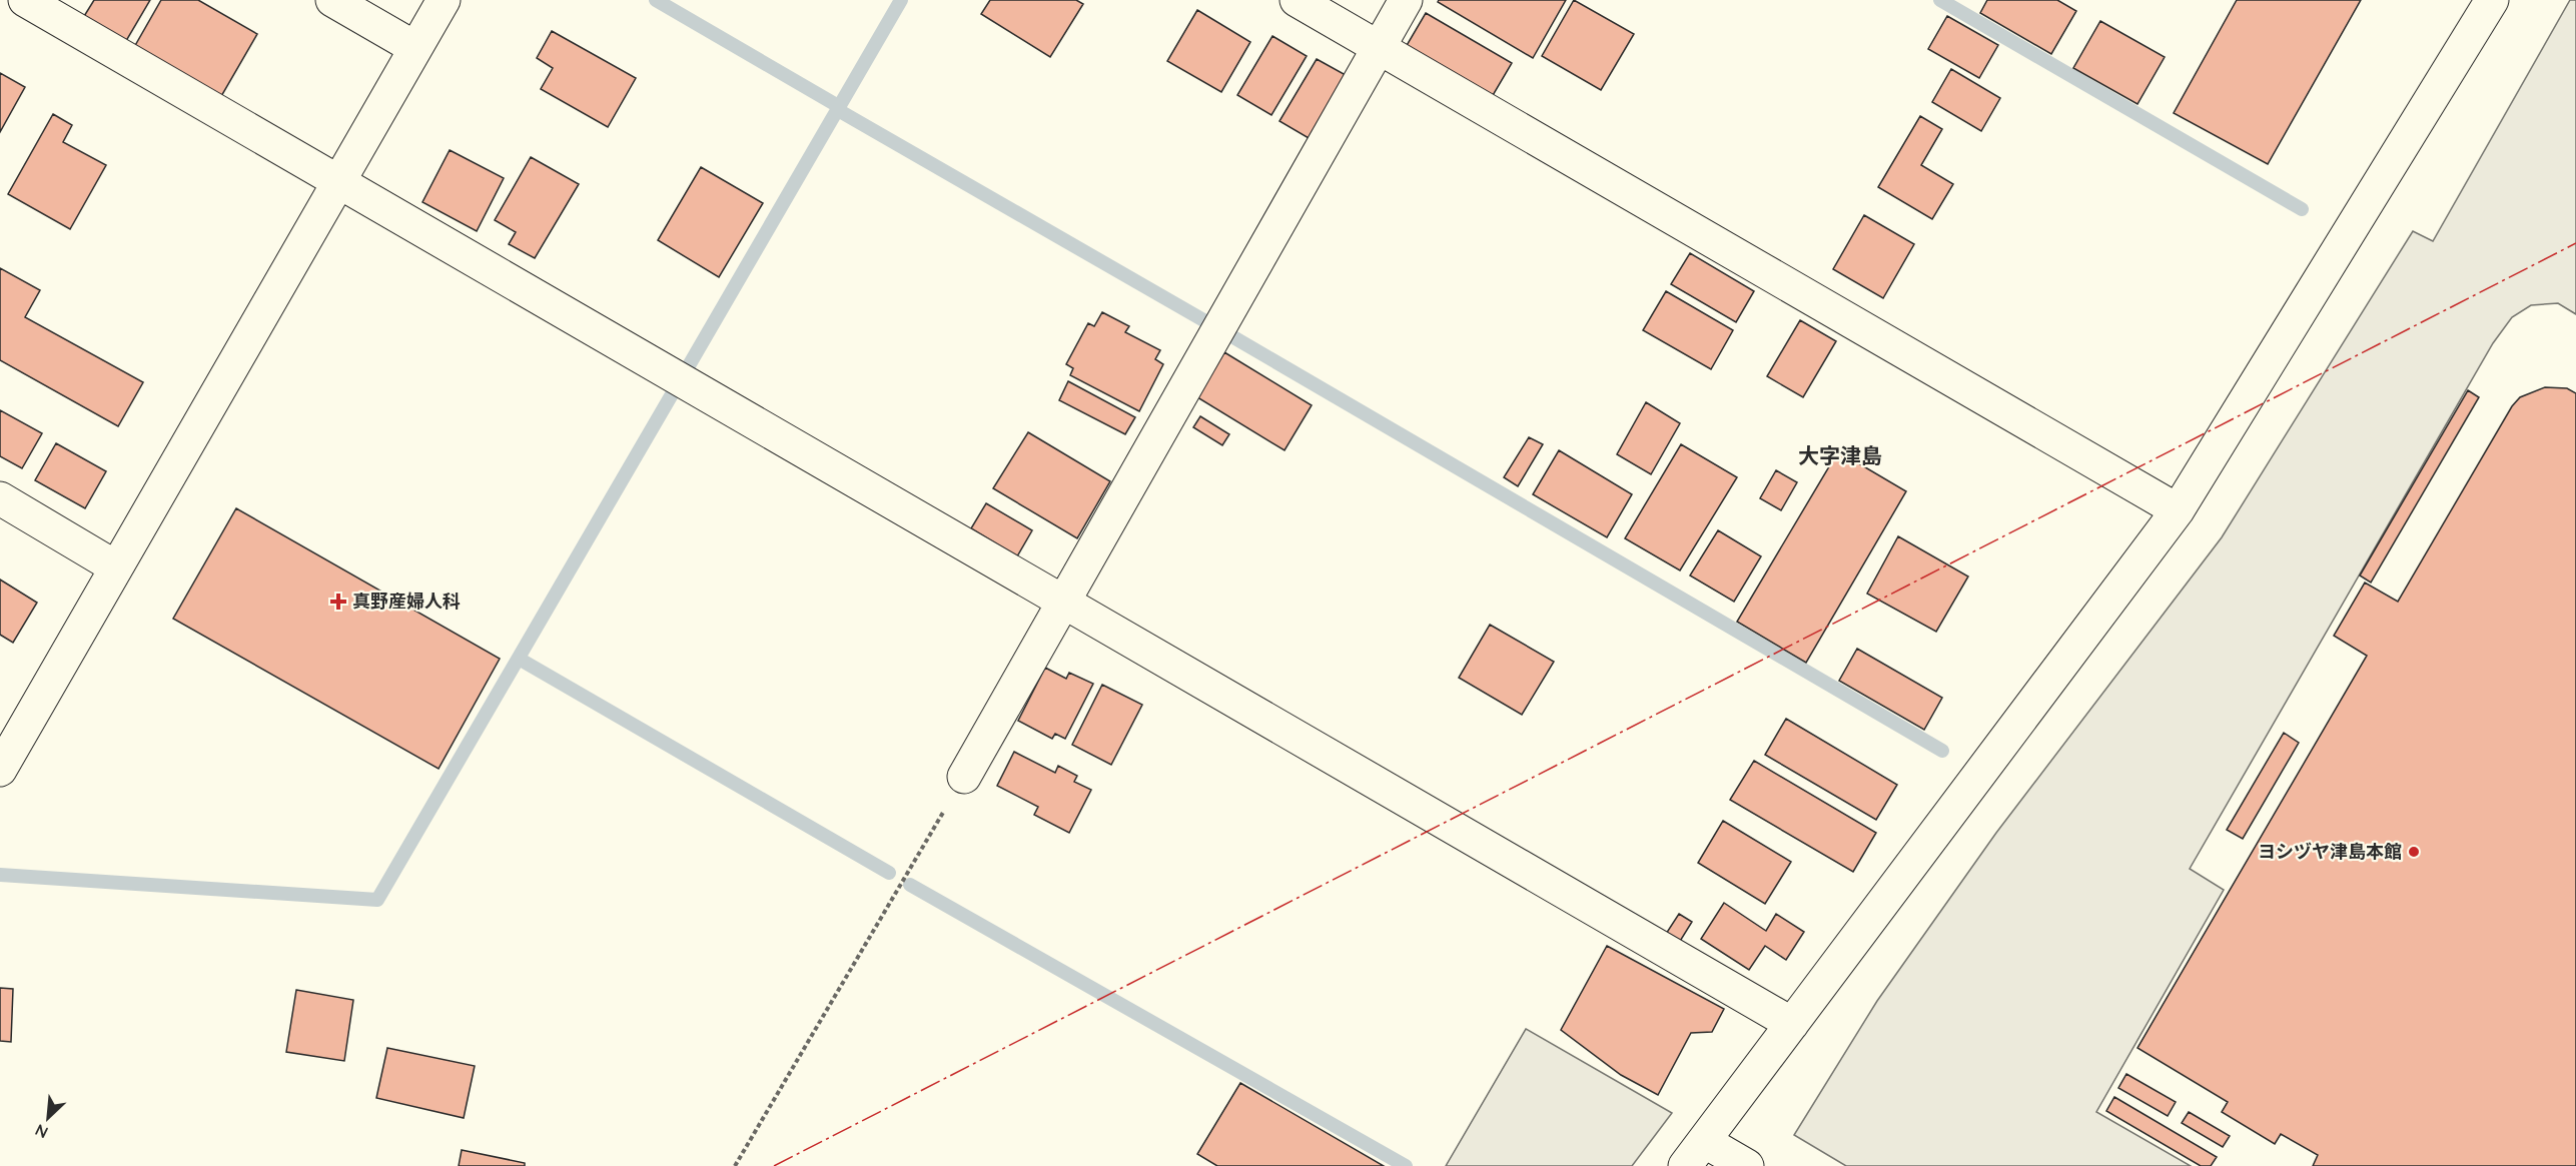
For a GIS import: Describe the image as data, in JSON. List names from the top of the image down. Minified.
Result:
{"districts":["大字津島"],"places":{"health":["真野産婦人科"],"other":["ヨシヅヤ津島本館"]},"north":"bottom left"}
